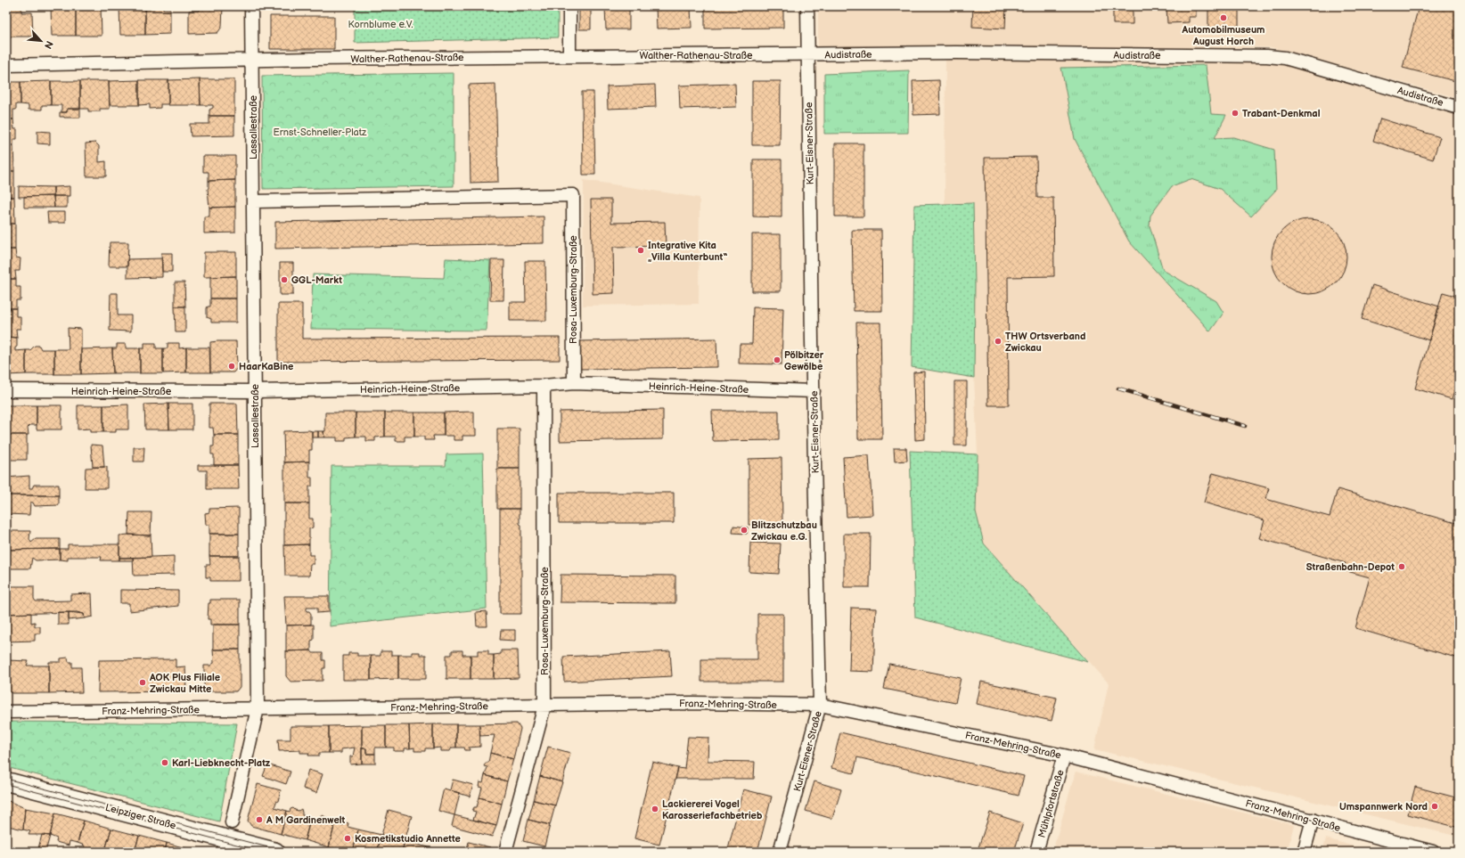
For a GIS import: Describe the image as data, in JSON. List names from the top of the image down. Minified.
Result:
{"streets":{"street":["Audistraße","Walther-Rathenau-Straße","Lassallestraße","Kurt-Eisner-Straße","Rosa-Luxemburg-Straße","Heinrich-Heine-Straße","Franz-Mehring-Straße","Mühlpfortstraße","Leipziger Straße"]},"crossings":[["Audistraße","Walther-Rathenau-Straße"],["Audistraße","Kurt-Eisner-Straße"],["Walther-Rathenau-Straße","Lassallestraße"],["Walther-Rathenau-Straße","Kurt-Eisner-Straße"],["Lassallestraße","Rosa-Luxemburg-Straße"],["Lassallestraße","Heinrich-Heine-Straße"],["Lassallestraße","Franz-Mehring-Straße"],["Lassallestraße","Leipziger Straße"],["Kurt-Eisner-Straße","Heinrich-Heine-Straße"],["Kurt-Eisner-Straße","Franz-Mehring-Straße"],["Rosa-Luxemburg-Straße","Heinrich-Heine-Straße"],["Rosa-Luxemburg-Straße","Franz-Mehring-Straße"],["Franz-Mehring-Straße","Mühlpfortstraße"]],"parks":["Kornblume e.V.","Ernst-Schneller-Platz"],"places":["Automobilmuseum August Horch","Trabant-Denkmal","Integrative Kita „Villa Kunterbunt“","GGL-Markt","THW Ortsverband Zwickau","Pölbitzer Gewölbe","HaarKaBine","Blitzschutzbau Zwickau e.G.","Straßenbahn-Depot","AOK Plus Filiale Zwickau Mitte","Karl-Liebknecht-Platz","Umspannwerk Nord","Lackiererei Vogel Karosseriefachbetrieb","A M Gardinenwelt","Kosmetikstudio Annette"],"north":"bottom right"}
